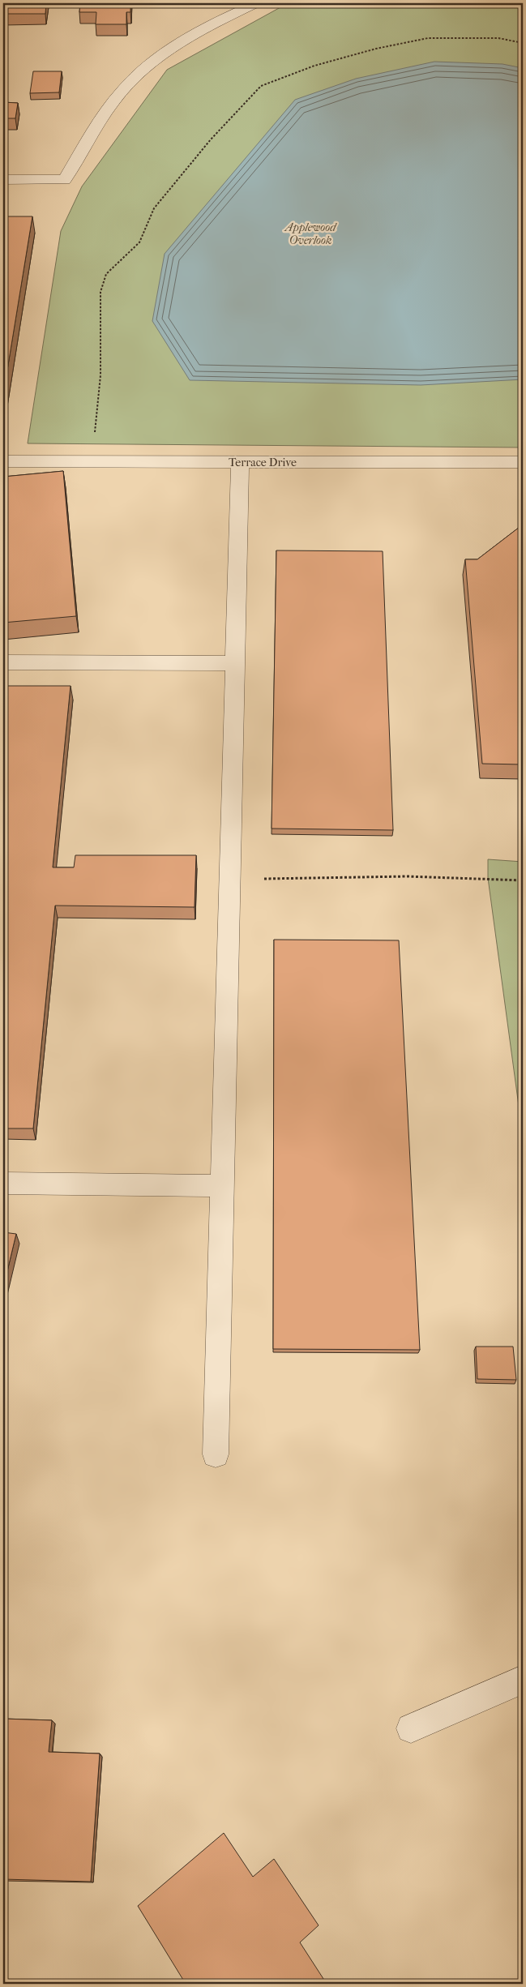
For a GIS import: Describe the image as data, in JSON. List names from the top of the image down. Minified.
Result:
{"streets":{"street":["Terrace Drive"]},"parks":["Applewood Overlook"]}
